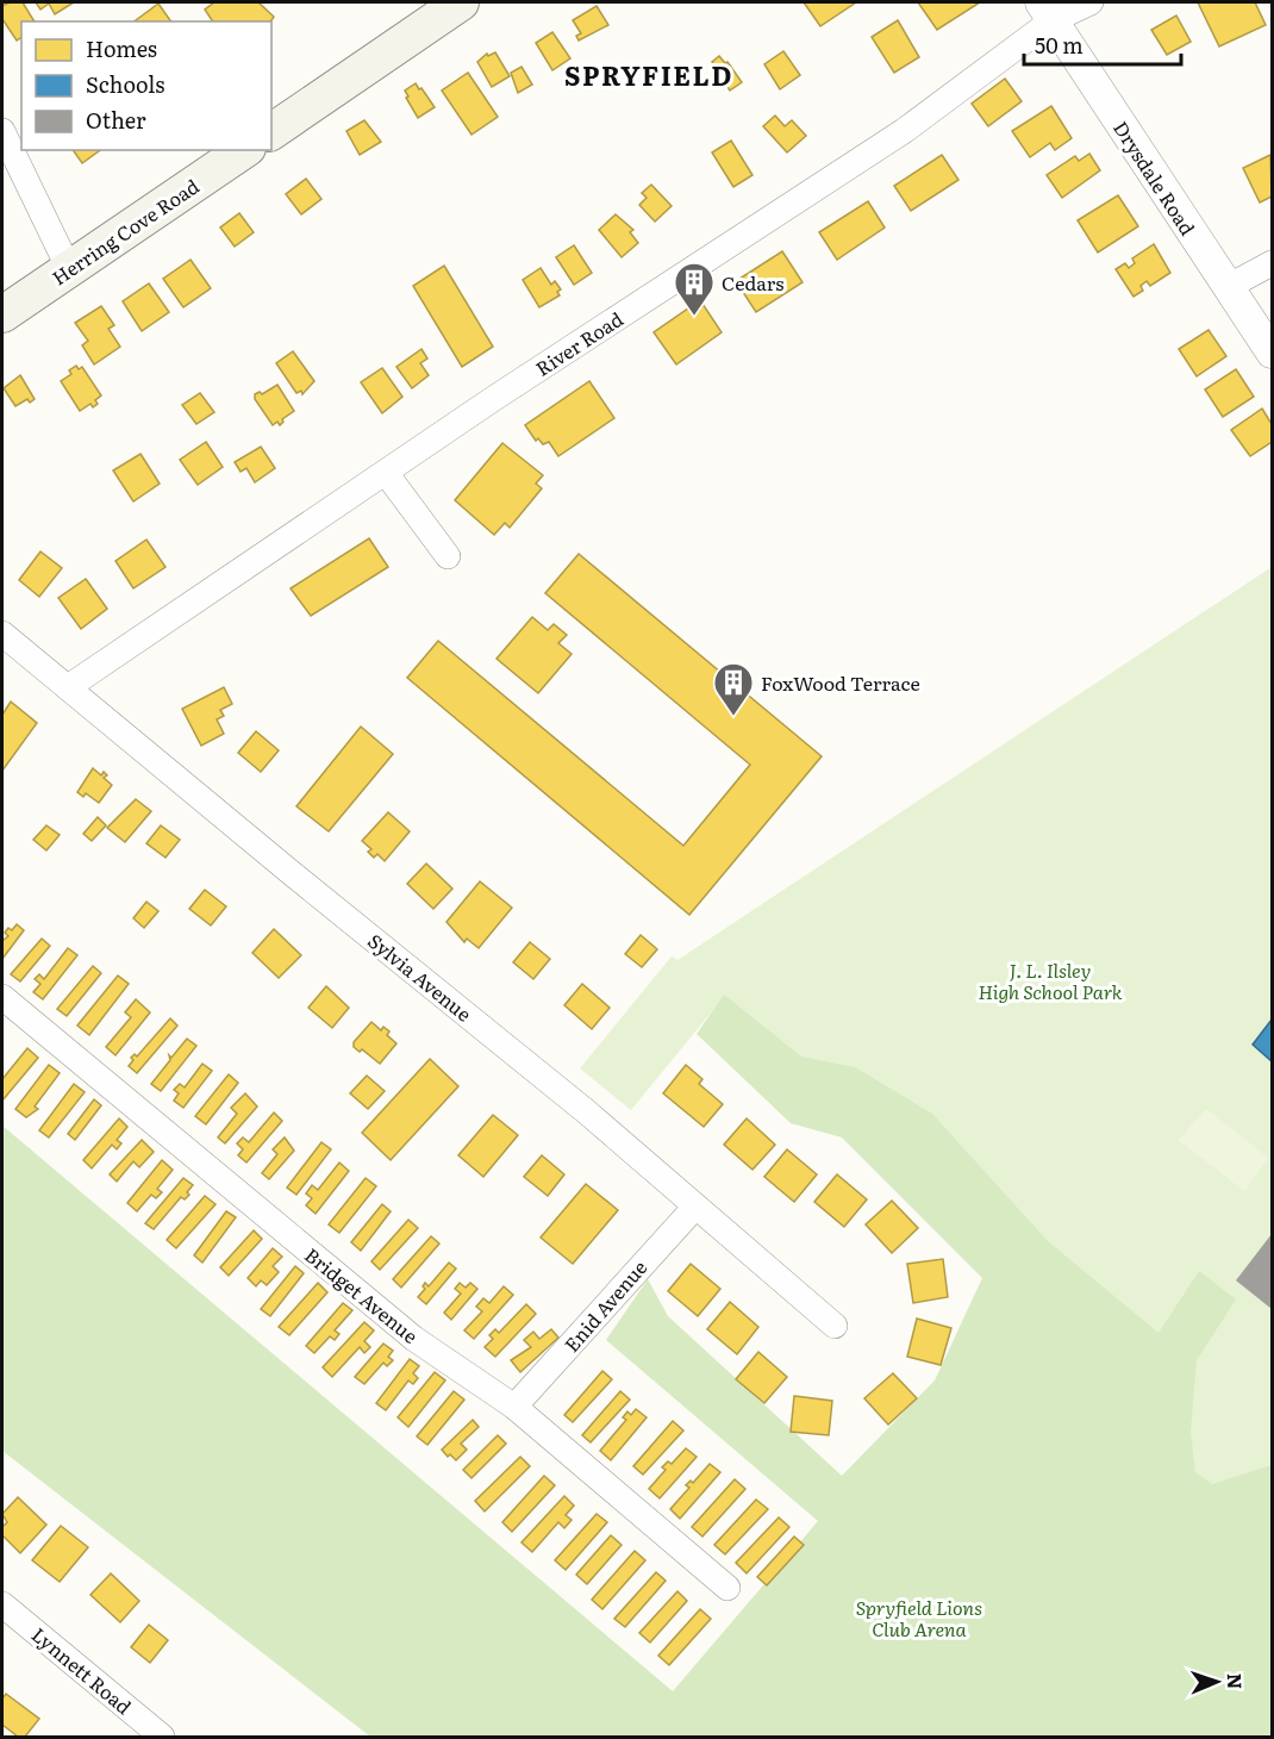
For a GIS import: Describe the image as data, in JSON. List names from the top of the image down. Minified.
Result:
{"streets":{"main road":["Herring Cove Road"],"street":["Drysdale Road","River Road","Sylvia Avenue","Bridget Avenue","Enid Avenue","Lynnett Road"]},"crossings":[["Drysdale Road","River Road"],["River Road","Sylvia Avenue"],["Sylvia Avenue","Enid Avenue"],["Bridget Avenue","Enid Avenue"]],"districts":["SPRYFIELD"],"parks":["J. L. Ilsley High School Park","Spryfield Lions Club Arena"],"places":{"building":["Cedars","FoxWood Terrace"]},"legend":["Homes","Schools","Other"],"scale_bar":"50 m","north":"right"}
